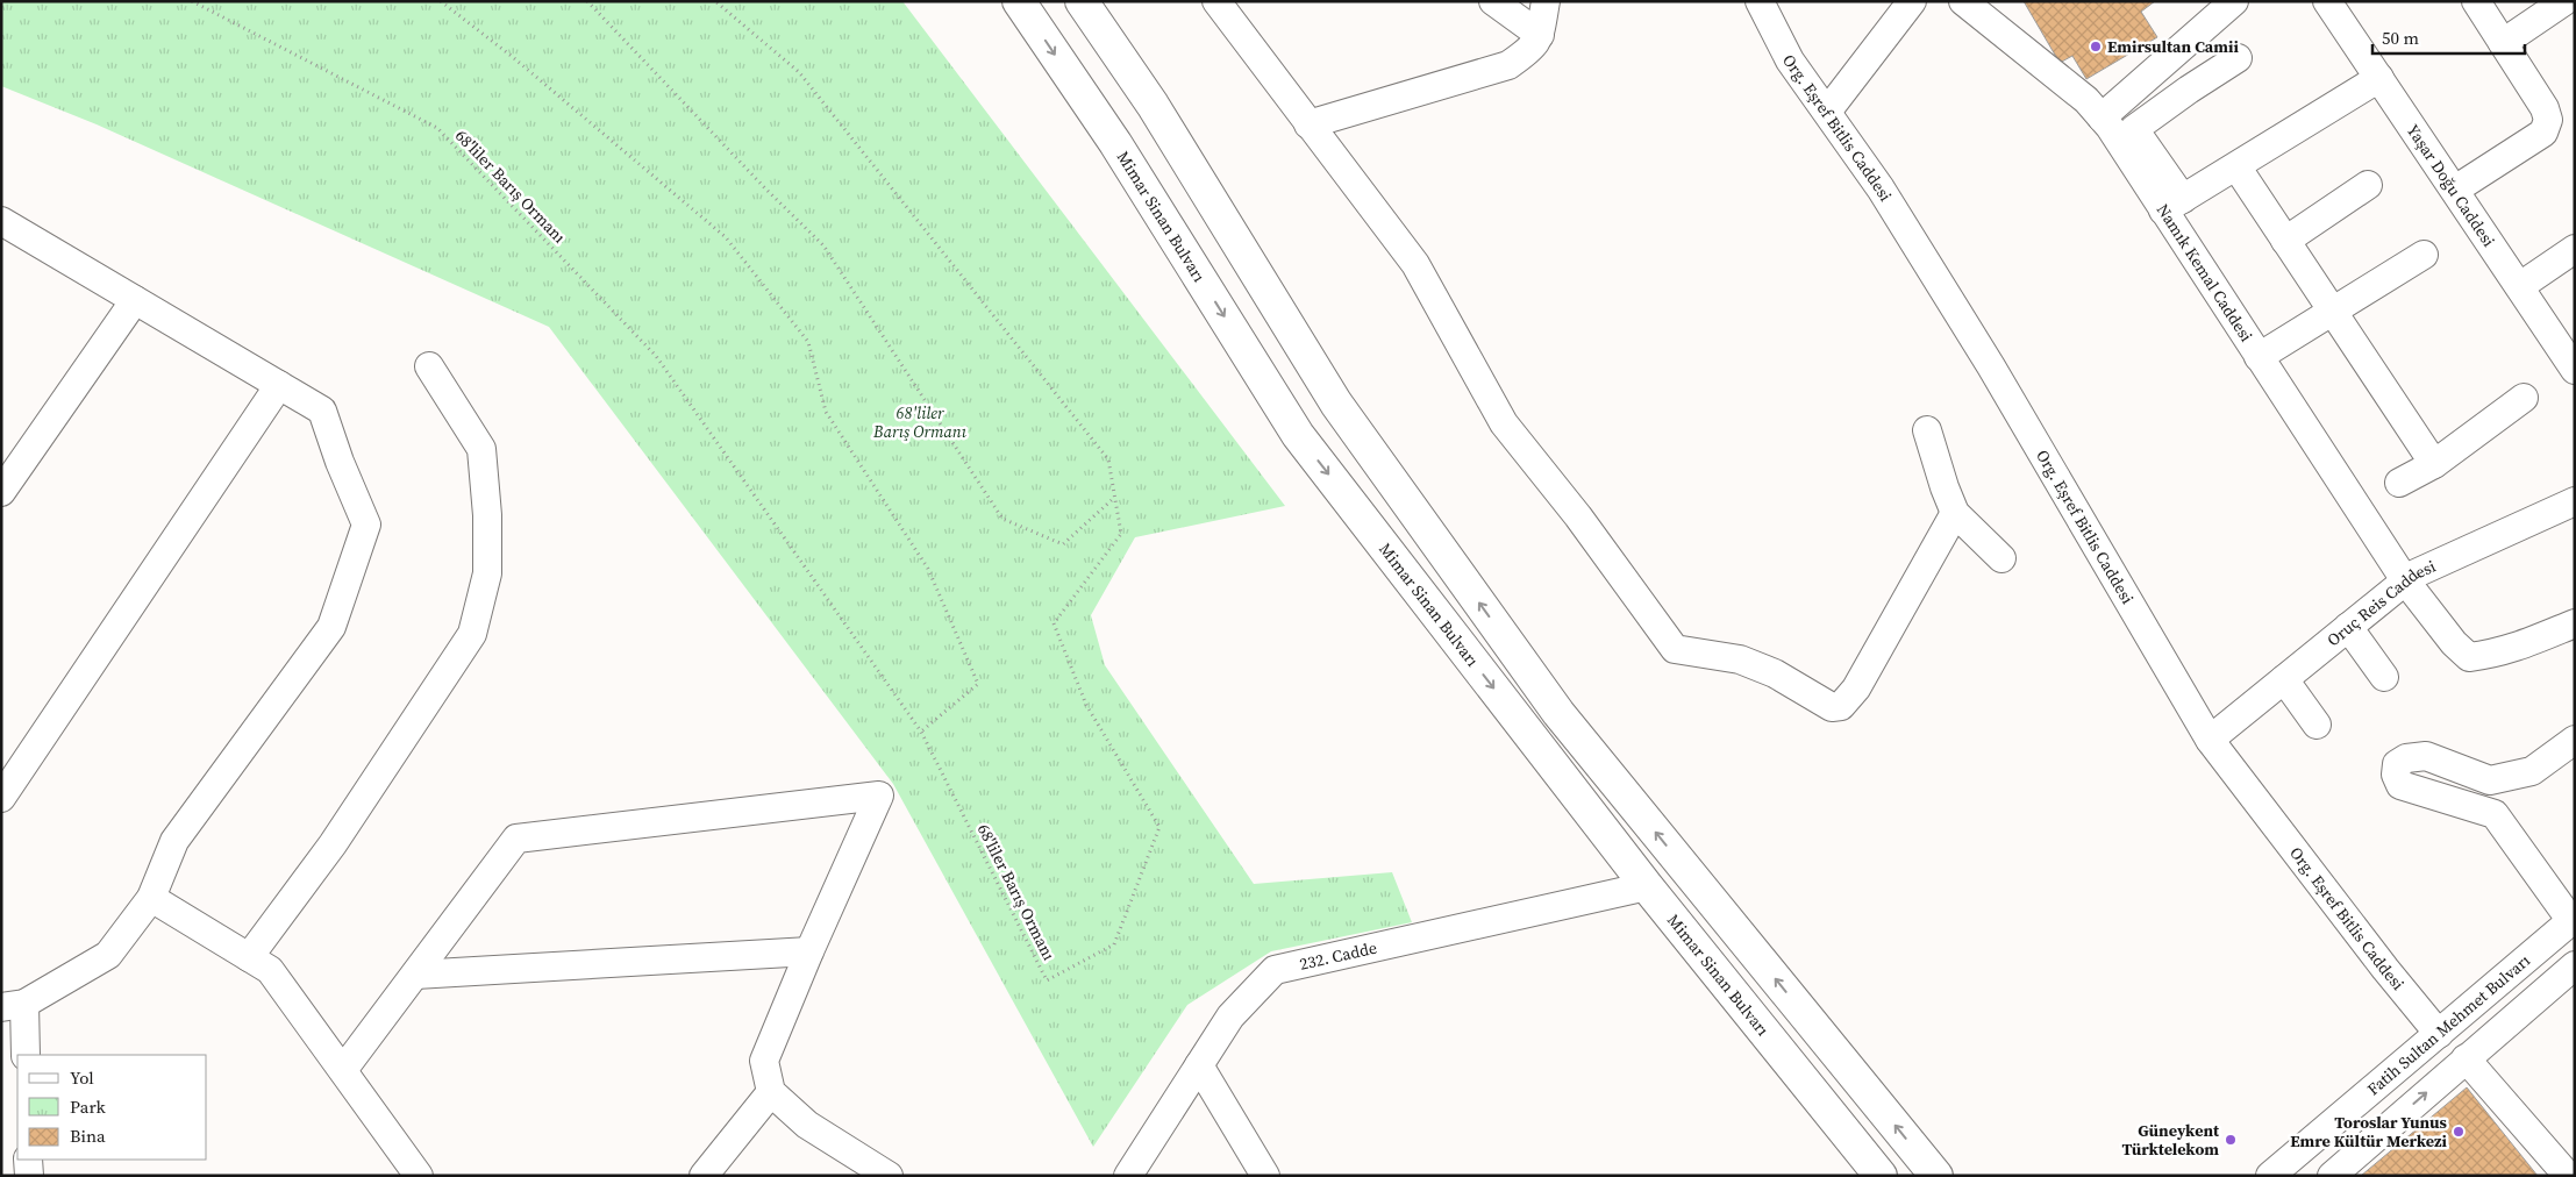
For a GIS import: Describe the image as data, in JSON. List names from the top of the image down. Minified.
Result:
{"streets":{"main road":["Mimar Sinan Bulvarı"],"street":["Org. Eşref Bitlis Caddesi","Yaşar Doğu Caddesi","Namık Kemal Caddesi","Oruç Reis Caddesi","232. Cadde","Fatih Sultan Mehmet Bulvarı"],"path":["68'liler Barış Ormanı"]},"crossings":[["Org. Eşref Bitlis Caddesi","Oruç Reis Caddesi"],["Org. Eşref Bitlis Caddesi","Fatih Sultan Mehmet Bulvarı"],["Mimar Sinan Bulvarı","232. Cadde"],["Namık Kemal Caddesi","Oruç Reis Caddesi"]],"parks":["68'liler Barış Ormanı"],"places":["Emirsultan Camii","Toroslar Yunus Emre Kültür Merkezi","Güneykent Türktelekom"],"legend":["Yol","Park","Bina"],"scale_bar":"50 m"}
